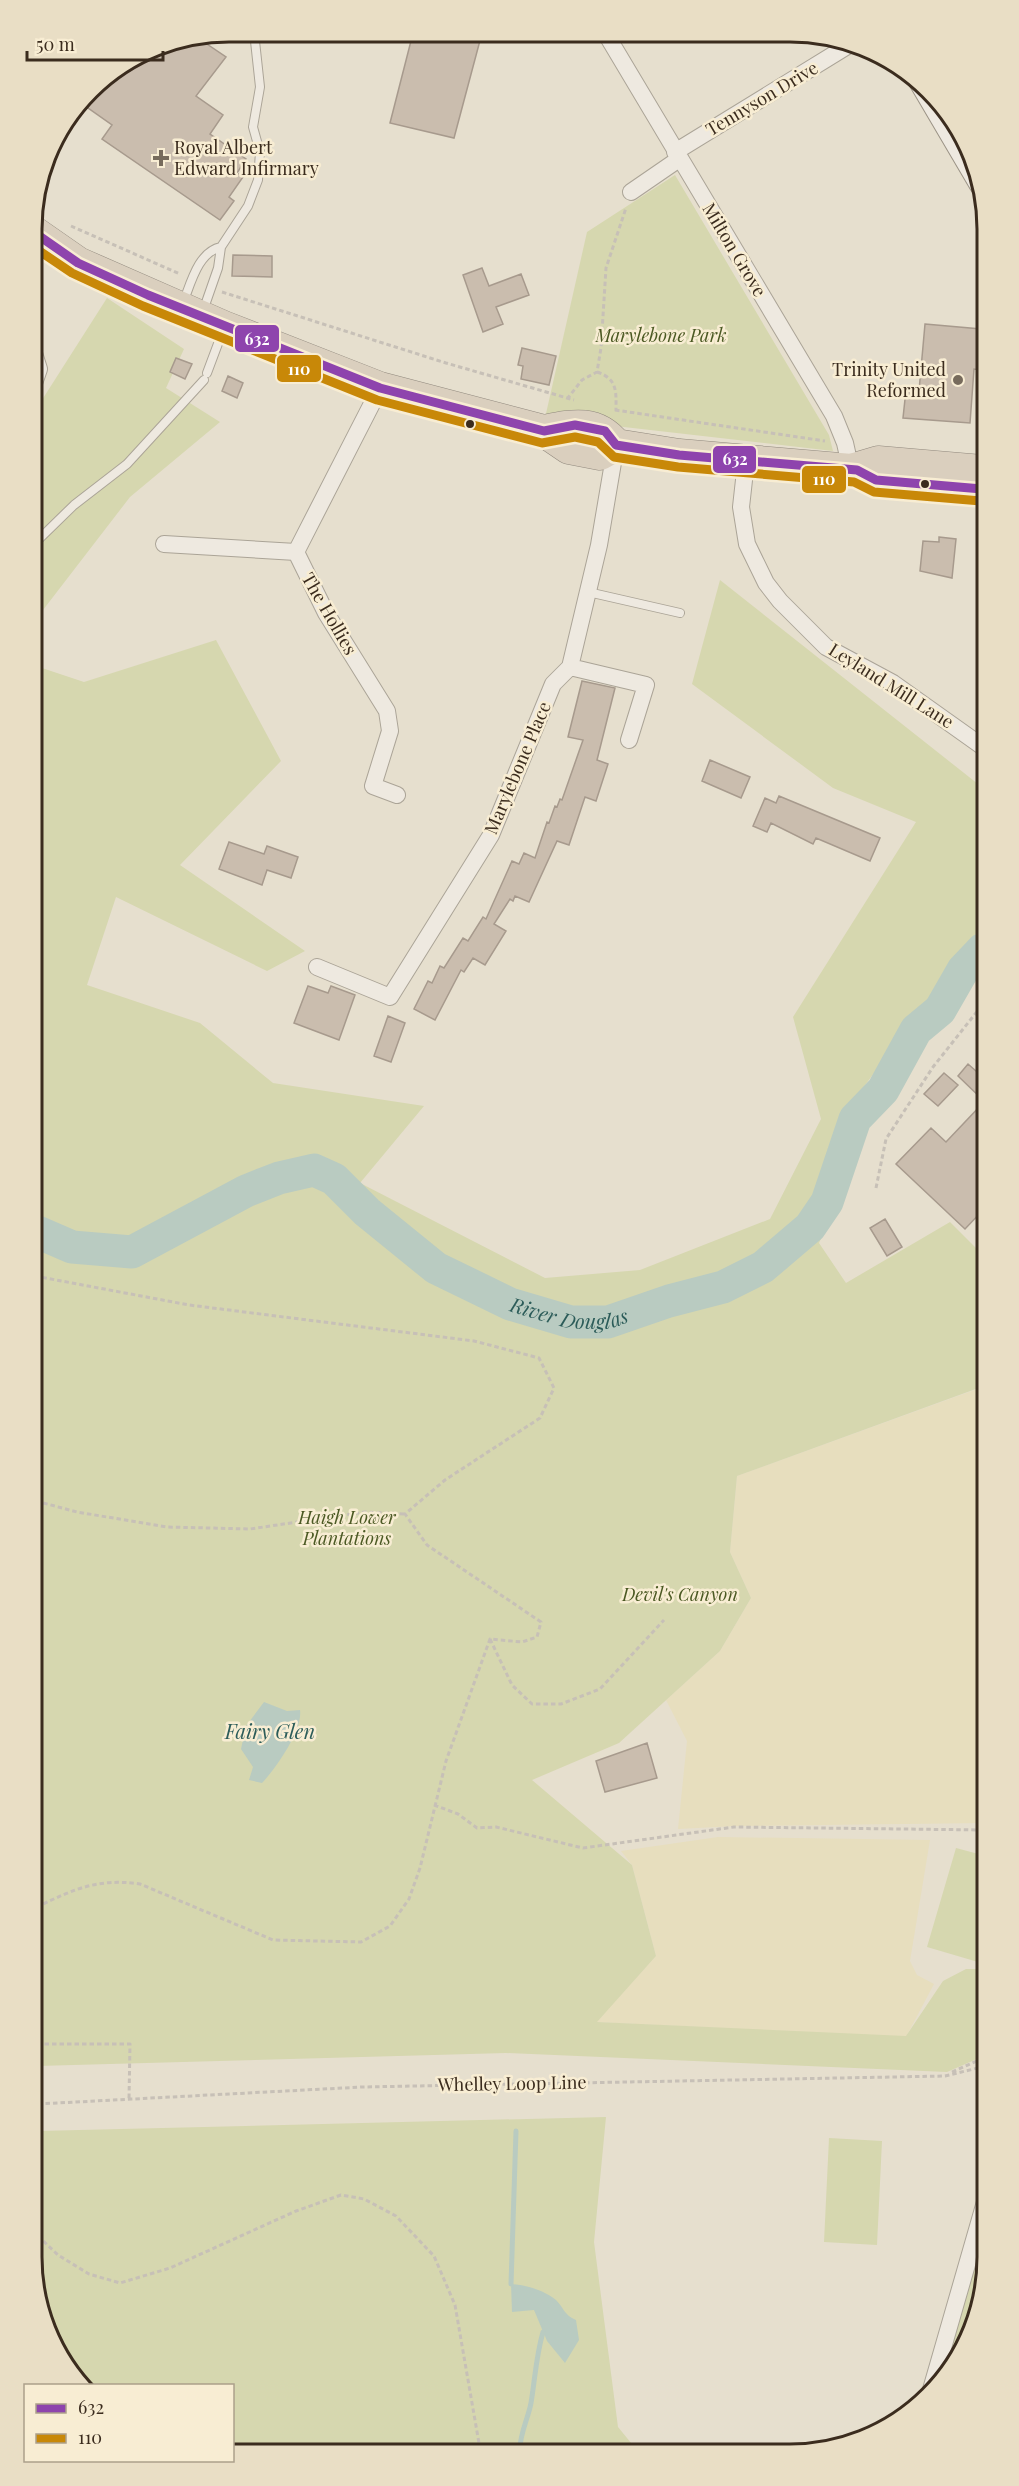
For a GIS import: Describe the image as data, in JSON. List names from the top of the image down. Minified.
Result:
{"streets":{"street":["Tennyson Drive","Milton Grove","The Hollies","Leyland Mill Lane","Marylebone Place"],"path":["Whelley Loop Line"]},"crossings":[["Tennyson Drive","Milton Grove"]],"water":["River Douglas","Fairy Glen"],"parks":["Marylebone Park","Haigh Lower Plantations","Devil's Canyon"],"places":{"health":["Royal Albert Edward Infirmary"],"other":["Trinity United Reformed"]},"lines":["transit line 632","transit line 110"],"legend":["632","110"],"scale_bar":"50 m"}
